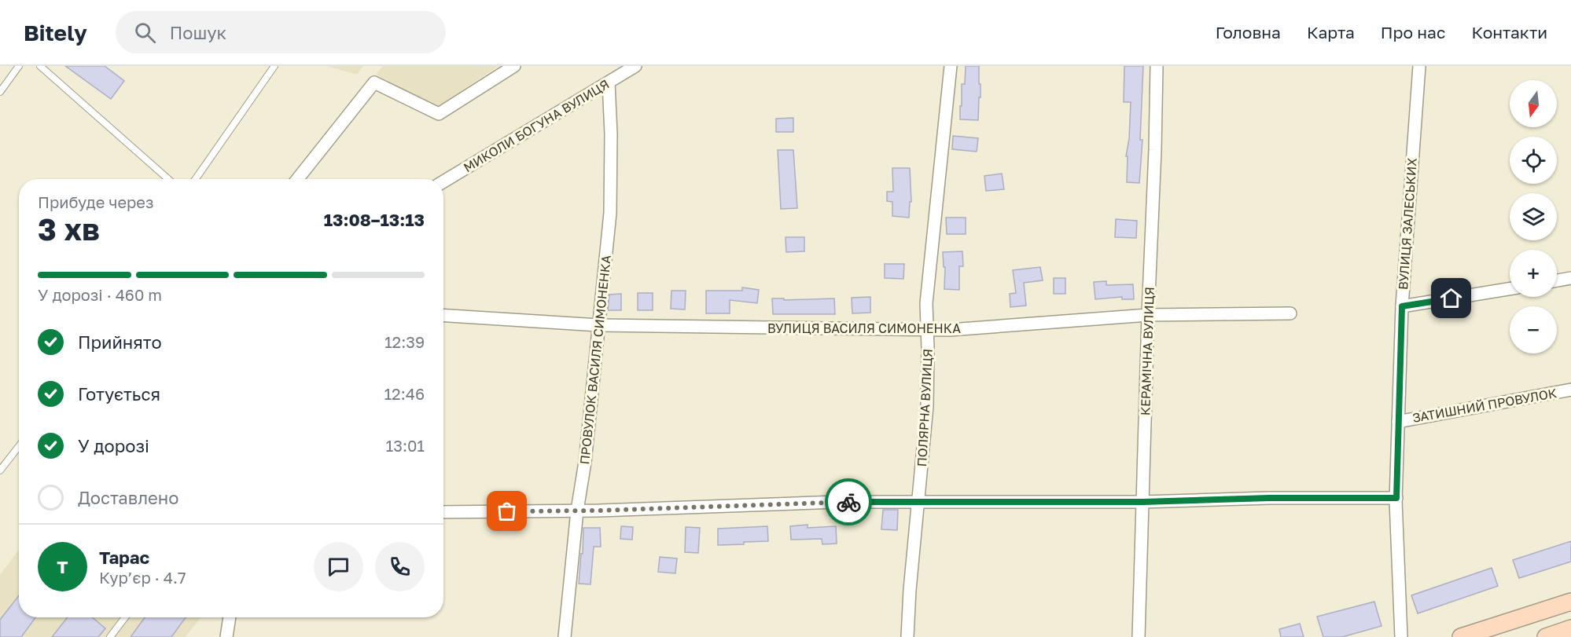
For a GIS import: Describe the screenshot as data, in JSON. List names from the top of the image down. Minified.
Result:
{"streets":{"street":["МИКОЛИ БОГУНА ВУЛИЦЯ","ВУЛИЦЯ ЗАЛЕСЬКИХ","ВУЛИЦЯ ВАСИЛЯ СИМОНЕНКА","КЕРАМІЧНА ВУЛИЦЯ","ПРОВУЛОК ВАСИЛЯ СИМОНЕНКА","ЗАТИШНИЙ ПРОВУЛОК","ПОЛЯРНА ВУЛИЦЯ"]},"crossings":[["МИКОЛИ БОГУНА ВУЛИЦЯ","ПРОВУЛОК ВАСИЛЯ СИМОНЕНКА"],["ВУЛИЦЯ ЗАЛЕСЬКИХ","ЗАТИШНИЙ ПРОВУЛОК"],["ВУЛИЦЯ ВАСИЛЯ СИМОНЕНКА","КЕРАМІЧНА ВУЛИЦЯ"],["ВУЛИЦЯ ВАСИЛЯ СИМОНЕНКА","ПРОВУЛОК ВАСИЛЯ СИМОНЕНКА"],["ВУЛИЦЯ ВАСИЛЯ СИМОНЕНКА","ПОЛЯРНА ВУЛИЦЯ"]],"north":"bottom","page":{"header":"Bitely","search":"Пошук","nav":["Головна","Карта","Про нас","Контакти"],"map_buttons":["+","−"],"heading":["3 хв","Прибуде через","13:08–13:13"],"panel":["Тарас","Кур’єр · 4.7"],"bar":"У дорозі · 460 m","list":[["Прийнято","12:39"],["Готується","12:46"],["У дорозі","13:01"],"Доставлено"],"round":"Т"}}
